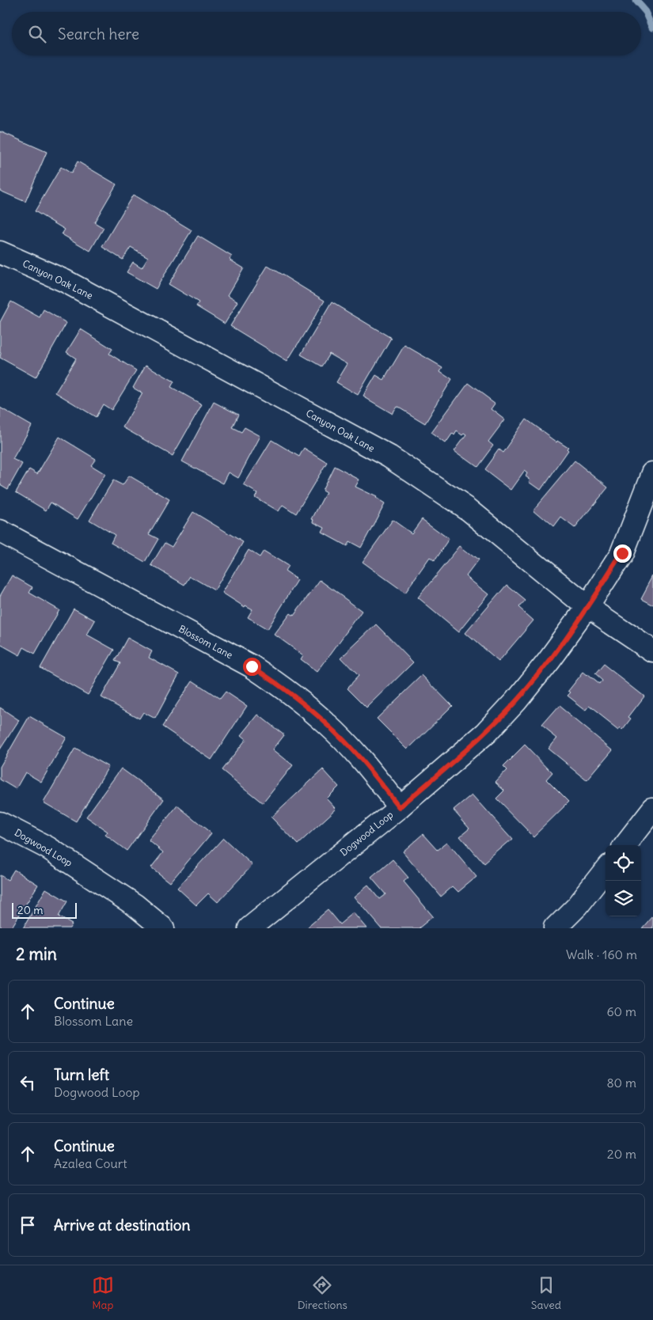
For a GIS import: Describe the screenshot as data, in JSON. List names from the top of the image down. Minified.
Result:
{"streets":{"street":["Canyon Oak Lane","Blossom Lane","Dogwood Loop"]},"crossings":[["Canyon Oak Lane","Dogwood Loop"],["Blossom Lane","Dogwood Loop"]],"scale_bar":"20 m","page":{"search":"Search here","scale":"20 m","heading":["2 min","Walk · 160 m"],"list":[["Continue","Blossom Lane","60 m"],["Turn left","Dogwood Loop","80 m"],["Continue","Azalea Court","20 m"],"Arrive at destination"],"nav":["Map","Directions","Saved"]}}
